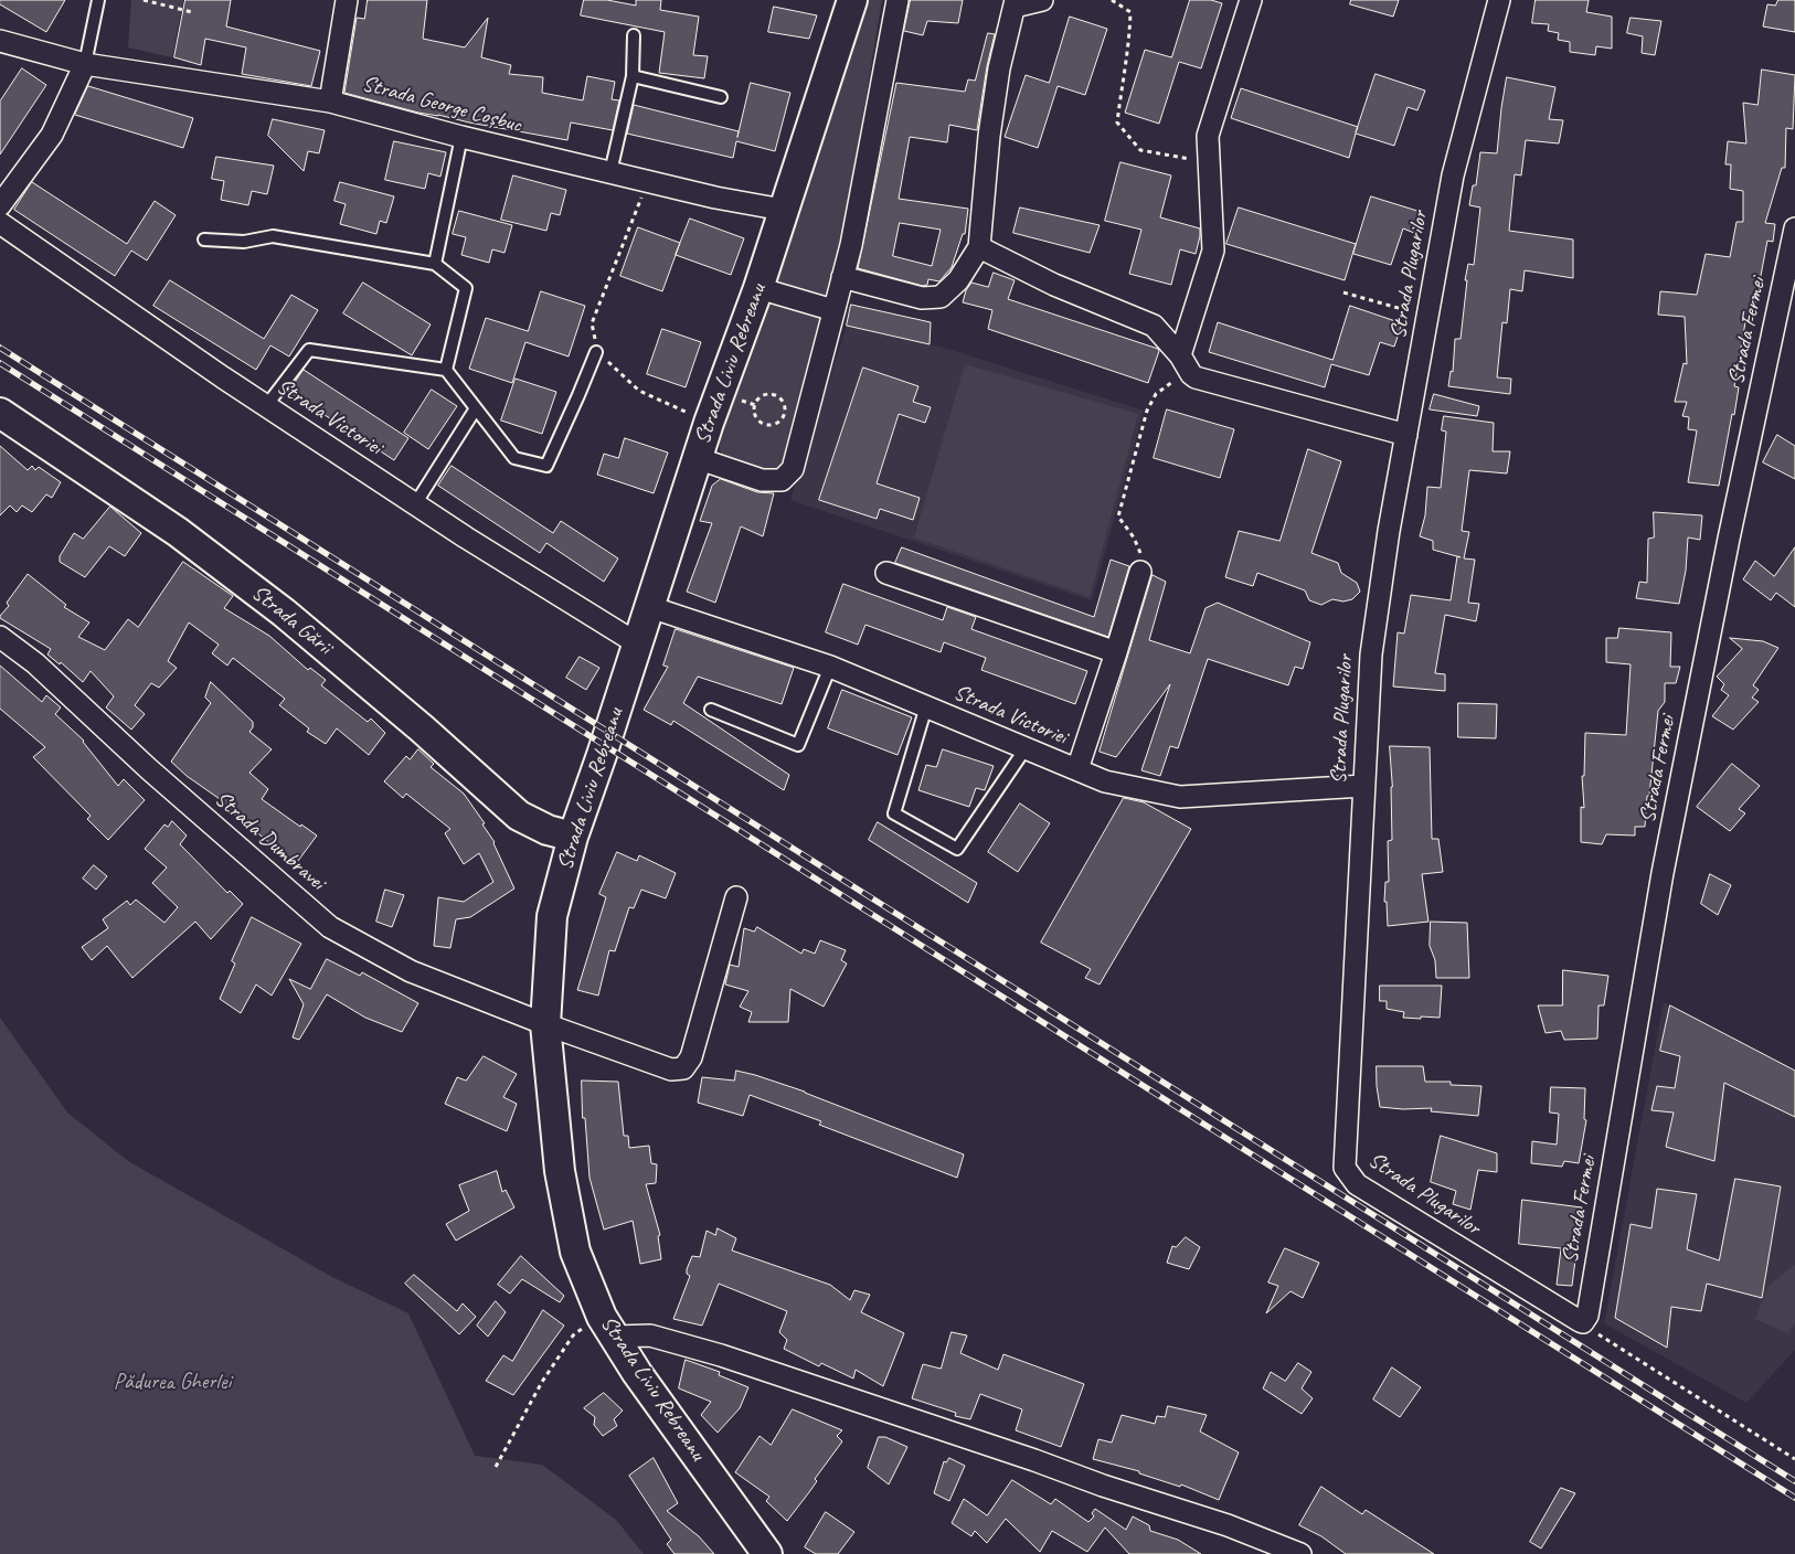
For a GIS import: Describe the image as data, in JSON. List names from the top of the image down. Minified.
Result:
{"streets":{"main road":["Strada Liviu Rebreanu","Strada Gării"],"street":["Strada George Coșbuc","Strada Plugarilor","Strada Fermei","Strada Victoriei","Strada Dumbravei"]},"crossings":[["Strada George Coșbuc","Strada Liviu Rebreanu"],["Strada Plugarilor","Strada Fermei"],["Strada Plugarilor","Strada Victoriei"],["Strada Liviu Rebreanu","Strada Victoriei"],["Strada Liviu Rebreanu","Strada Gării"],["Strada Liviu Rebreanu","Strada Dumbravei"]],"parks":["Pădurea Gherlei"]}
